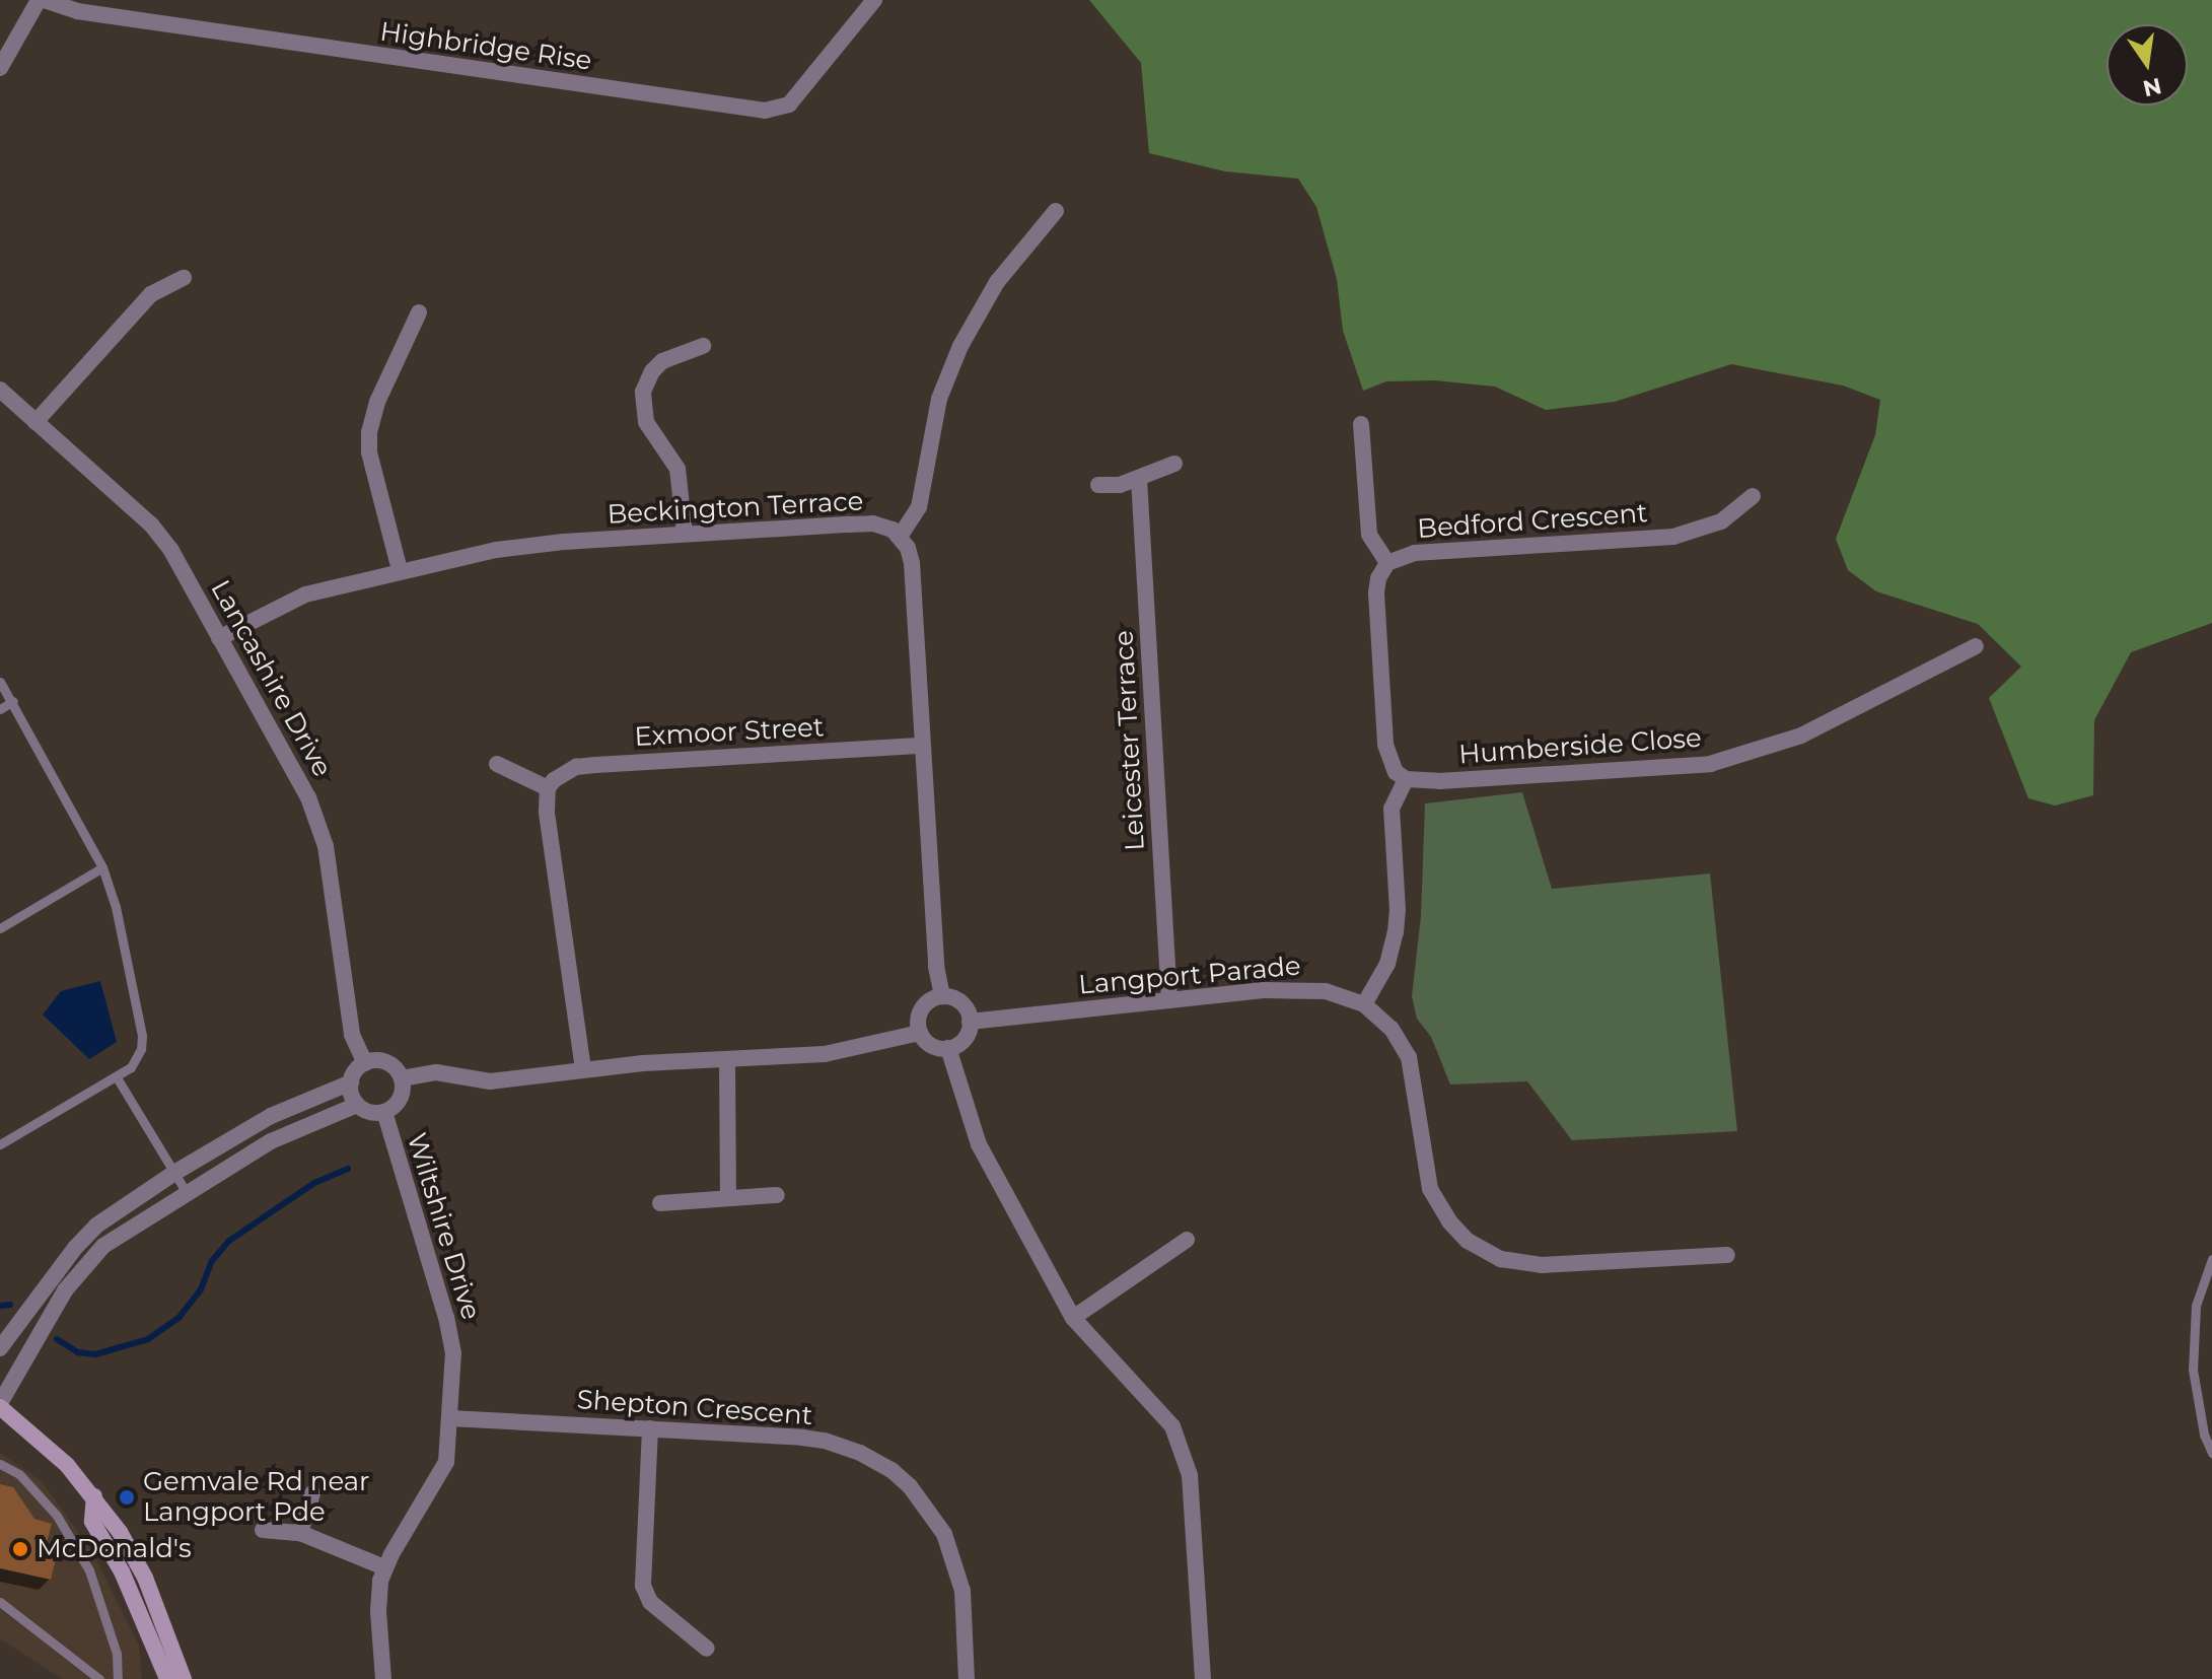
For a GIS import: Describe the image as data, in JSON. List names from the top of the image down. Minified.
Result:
{"streets":{"street":["Highbridge Rise","Beckington Terrace","Bedford Crescent","Lancashire Drive","Exmoor Street","Leicester Terrace","Humberside Close","Langport Parade","Wiltshire Drive","Shepton Crescent"]},"crossings":[["Beckington Terrace","Lancashire Drive"],["Bedford Crescent","Humberside Close"],["Lancashire Drive","Wiltshire Drive"],["Leicester Terrace","Langport Parade"],["Wiltshire Drive","Shepton Crescent"]],"places":["Gemvale Rd near Langport Pde","McDonald's"],"north":"bottom"}
